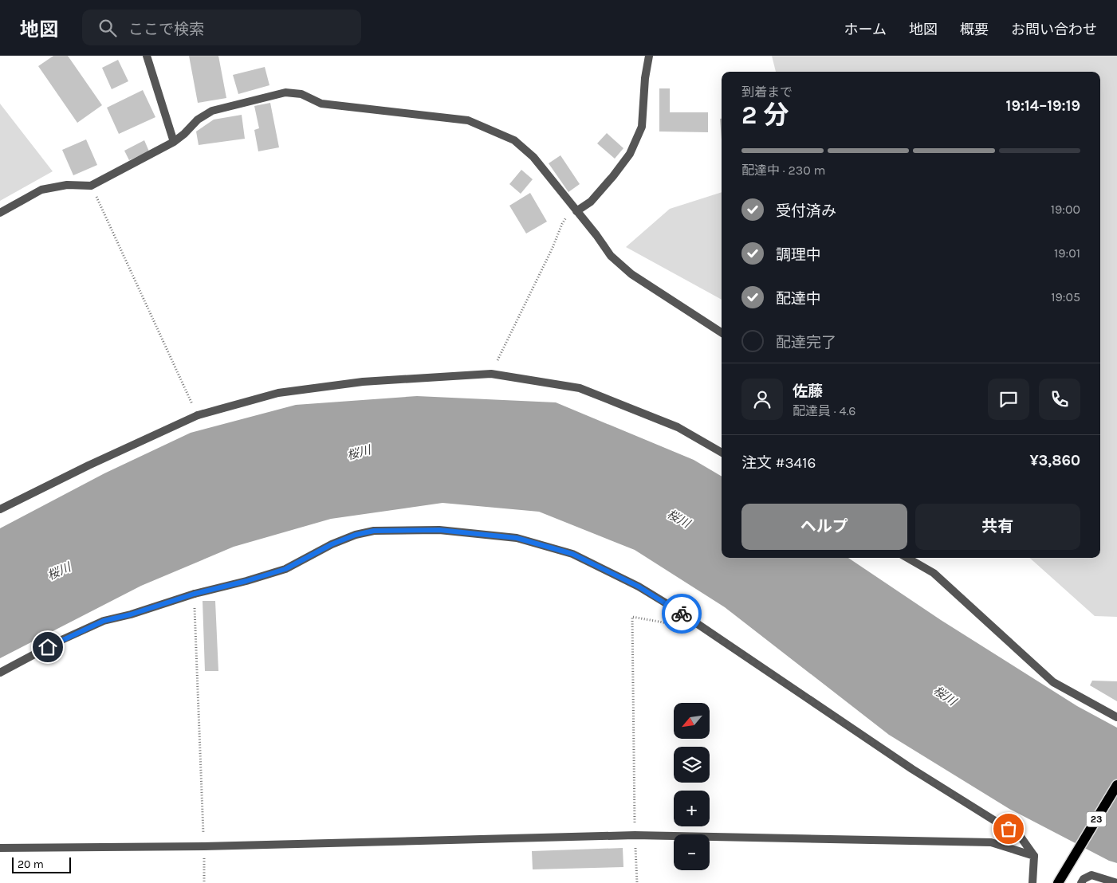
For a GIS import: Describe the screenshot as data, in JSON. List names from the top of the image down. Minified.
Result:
{"streets":{"main road":["23"]},"water":["桜川"],"scale_bar":"20 m","north":"bottom left","page":{"header":"地図","search":"ここで検索","nav":["ホーム","地図","概要","お問い合わせ"],"heading":["2 分","到着まで","19:14–19:19"],"panel":["佐藤","配達員 · 4.6","注文 #3416","¥3,860"],"bar":"配達中 · 230 m","list":[["受付済み","19:00"],["調理中","19:01"],["配達中","19:05"],"配達完了"],"buttons":["ヘルプ","共有"],"map_buttons":["+","−"],"scale":"20 m"}}
